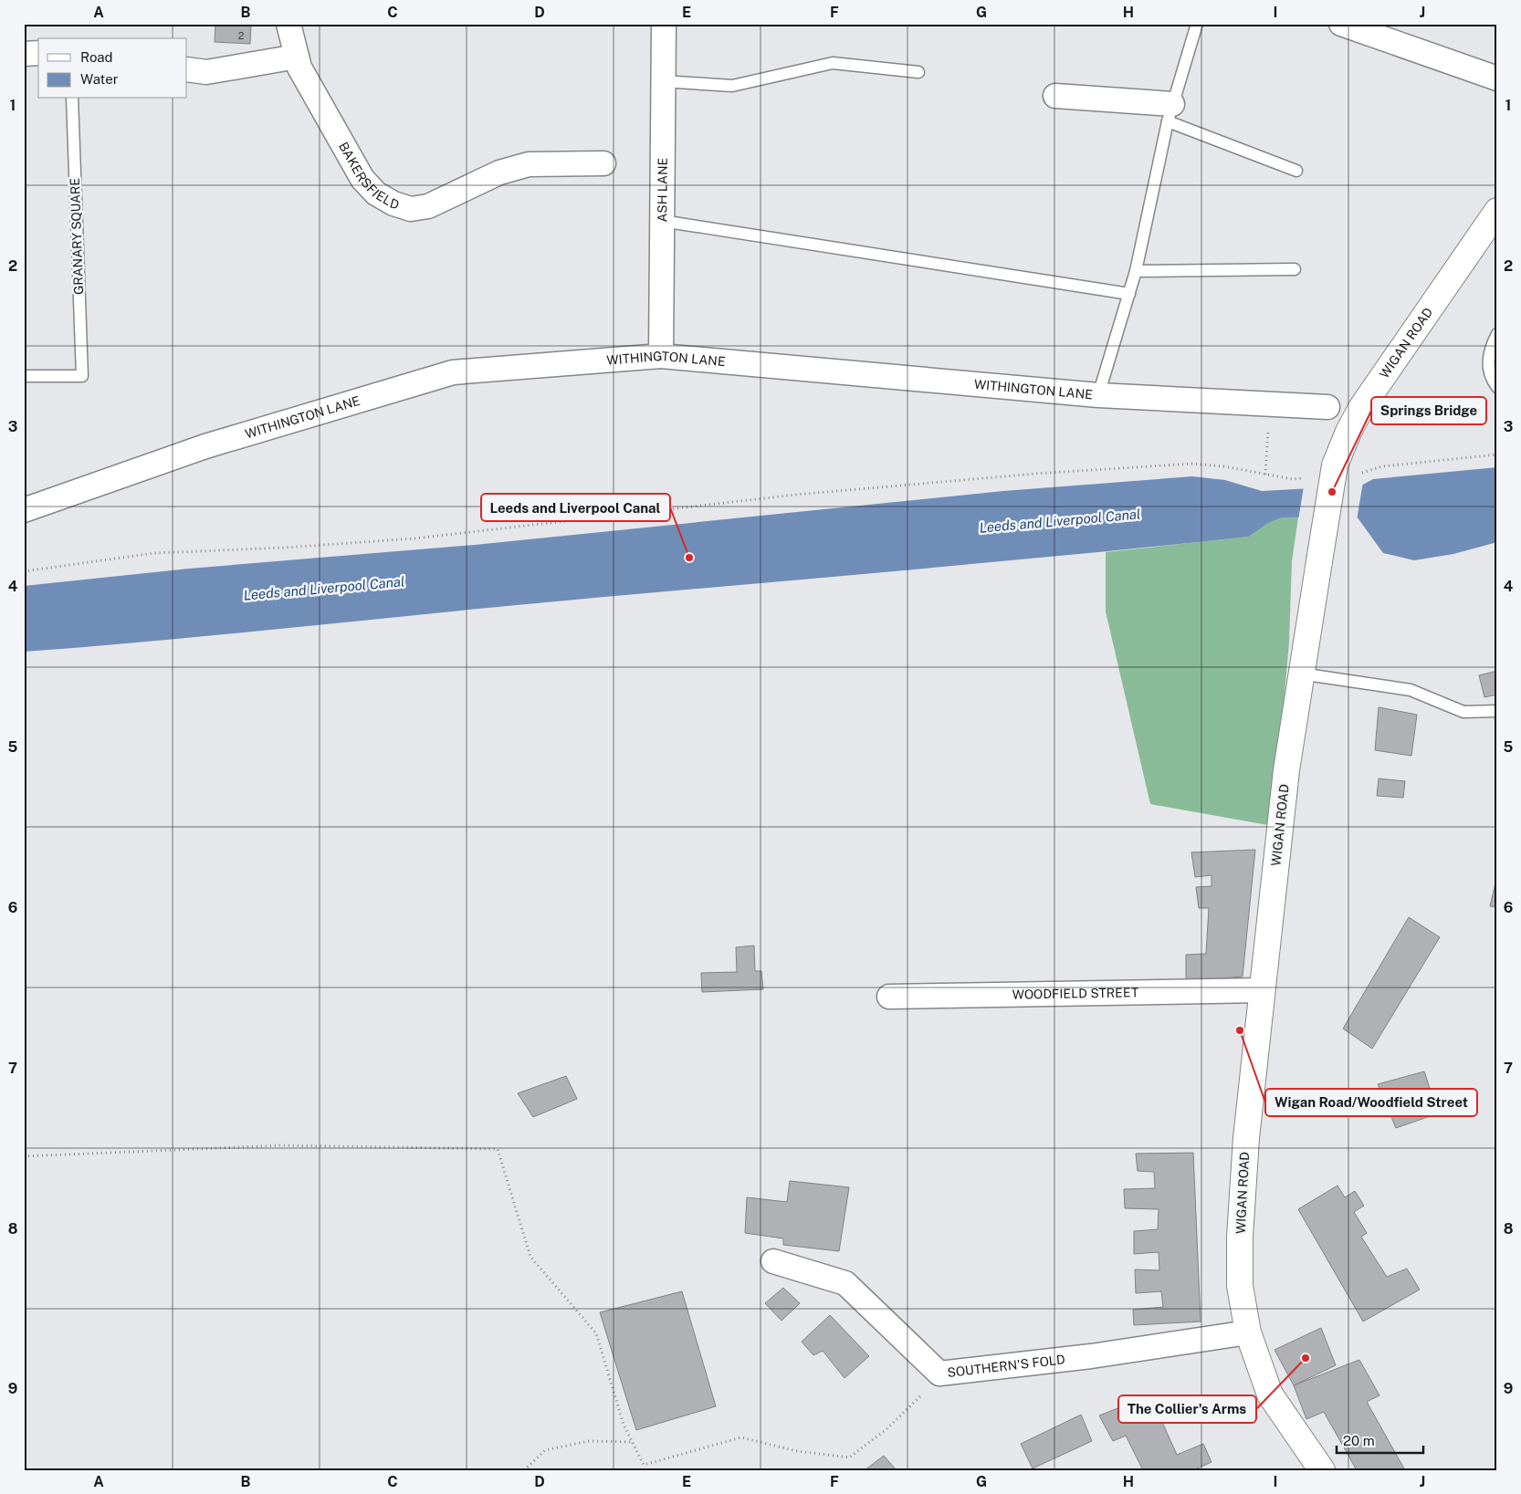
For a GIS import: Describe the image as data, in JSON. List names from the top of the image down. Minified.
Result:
{"streets":{"main road":["WIGAN ROAD"],"street":["BAKERSFIELD","ASH LANE","WITHINGTON LANE","WOODFIELD STREET","SOUTHERN'S FOLD"],"lane":["GRANARY SQUARE"]},"crossings":[["ASH LANE","WITHINGTON LANE"],["WIGAN ROAD","WOODFIELD STREET"],["WIGAN ROAD","SOUTHERN'S FOLD"]],"water":["Leeds and Liverpool Canal"],"places":["Springs Bridge","Leeds and Liverpool Canal","Wigan Road/Woodfield Street","The Collier's Arms"],"house_numbers":["2"],"legend":["Road","Water"],"scale_bar":"20 m","grid":{"columns":["A","B","C","D","E","F","G","H","I","J"],"rows":["1","2","3","4","5","6","7","8","9"]}}
